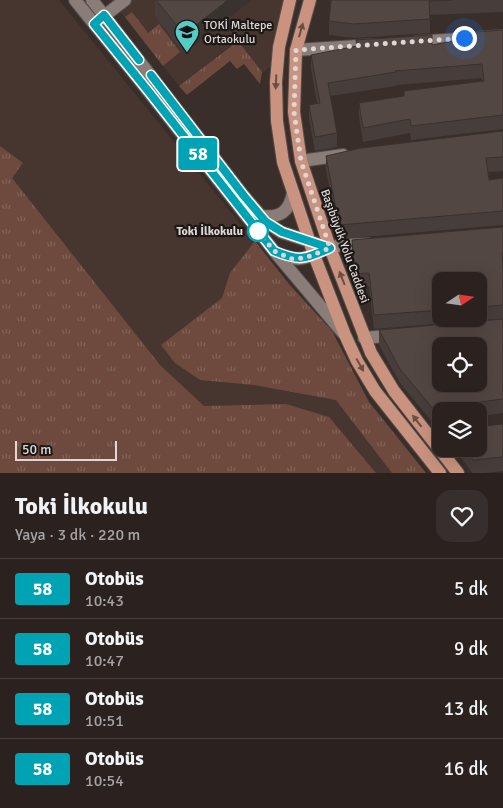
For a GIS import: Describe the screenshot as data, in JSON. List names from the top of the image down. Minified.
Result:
{"streets":{"main road":["Başıbüyük Yolu Caddesi"]},"places":{"school or university":["TOKİ Maltepe Ortaokulu"],"other":["Toki İlkokulu"]},"lines":["bus line 58"],"scale_bar":"50 m","north":"right","page":{"on_map":"58","scale":"50 m","heading":["Toki İlkokulu","Yaya · 3 dk · 220 m"],"list":[{"mark":"58","name":"Otobüs","note":"10:43","value":"5 dk"},{"mark":"58","name":"Otobüs","note":"10:47","value":"9 dk"},{"mark":"58","name":"Otobüs","note":"10:51","value":"13 dk"},{"mark":"58","name":"Otobüs","note":"10:54","value":"16 dk"}]}}
